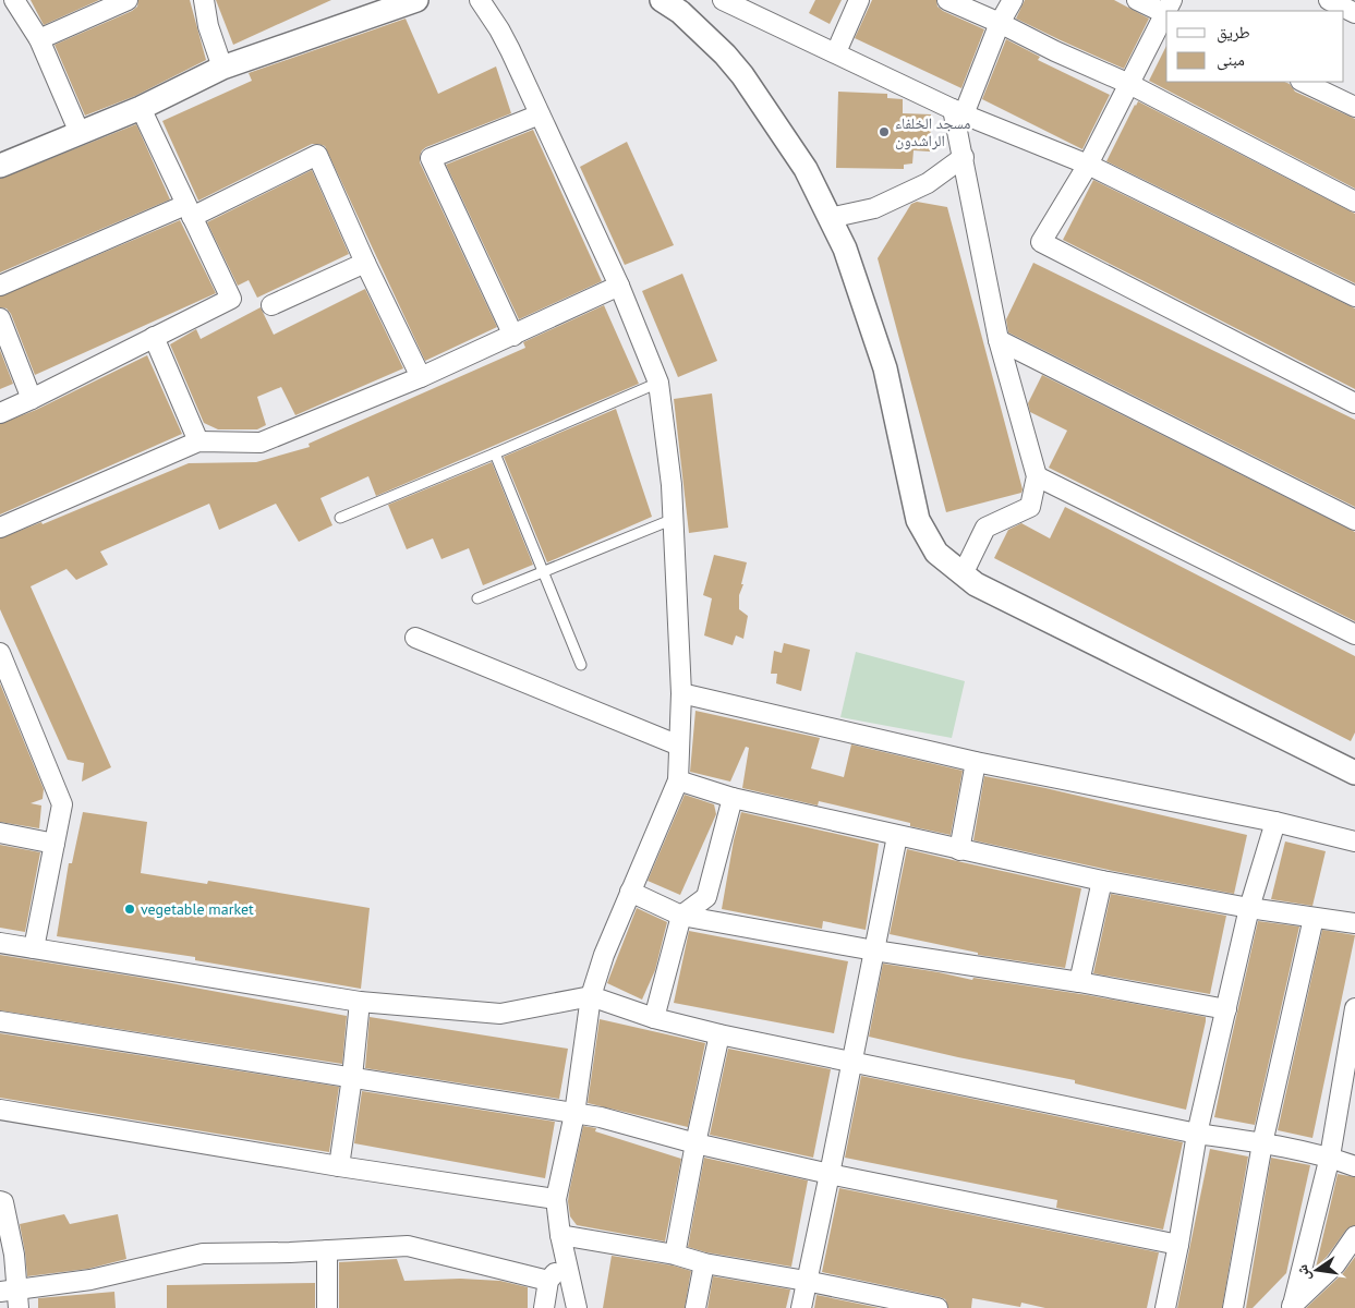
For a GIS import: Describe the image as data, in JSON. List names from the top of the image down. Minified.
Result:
{"places":["مسجد الخلفاء الراشدون","vegetable market"],"legend":["طريق","مبنى"],"north":"left"}
